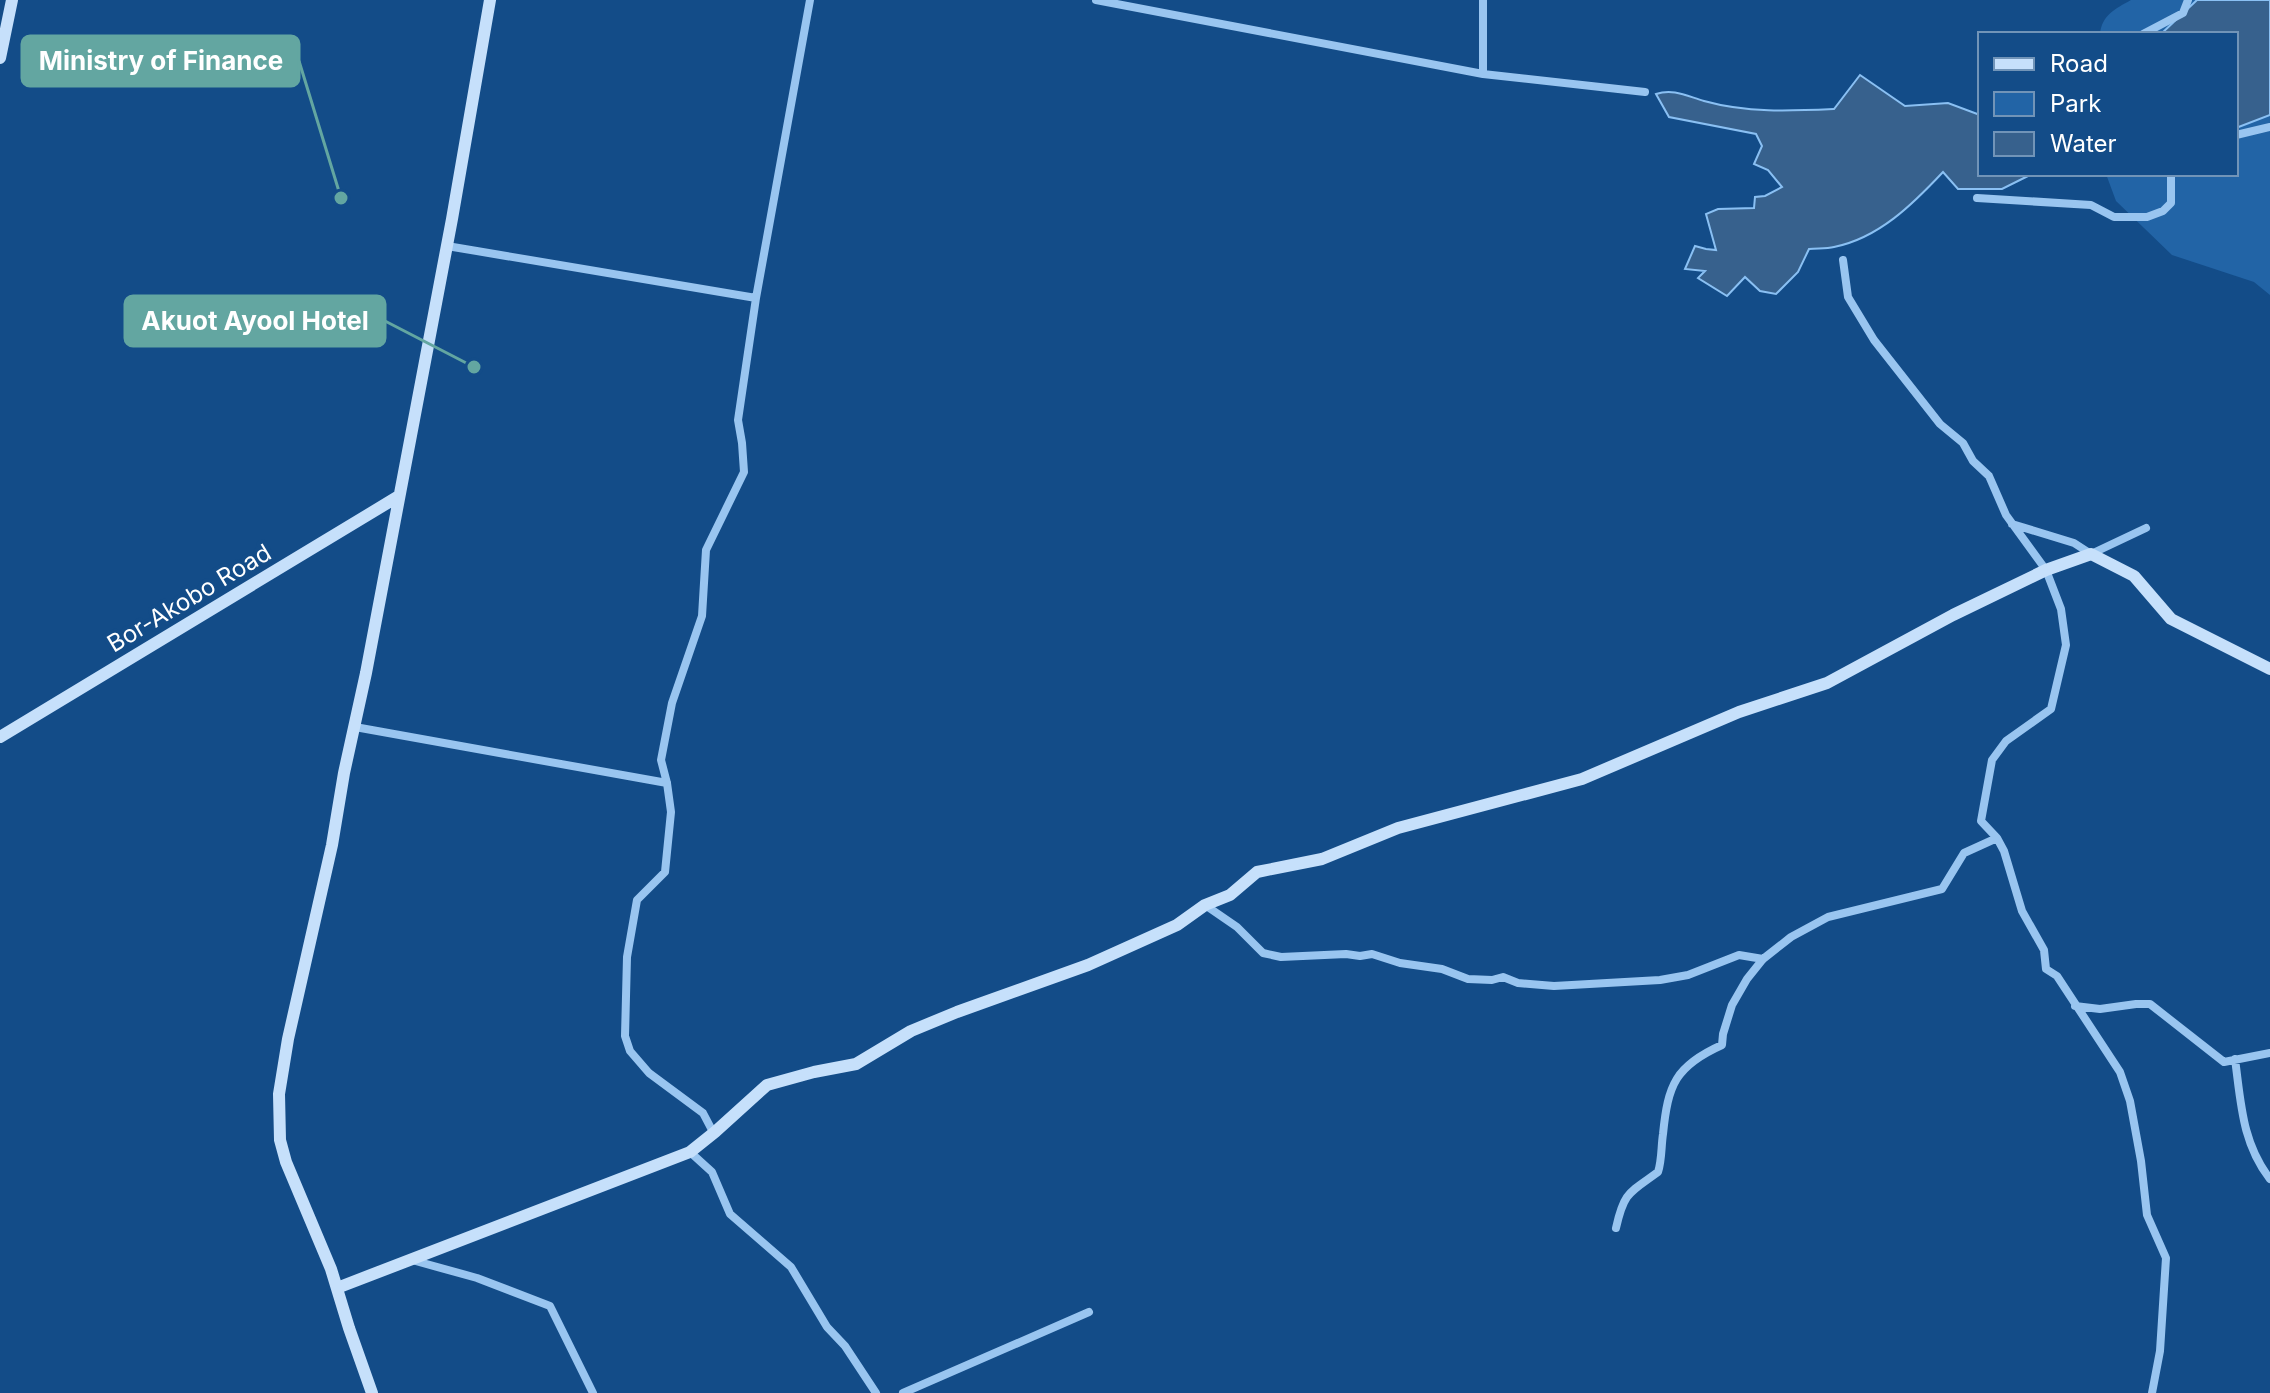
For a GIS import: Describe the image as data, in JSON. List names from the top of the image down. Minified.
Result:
{"streets":{"street":["Bor-Akobo Road"]},"places":["Ministry of Finance","Akuot Ayool Hotel"],"legend":["Road","Park","Water"]}
